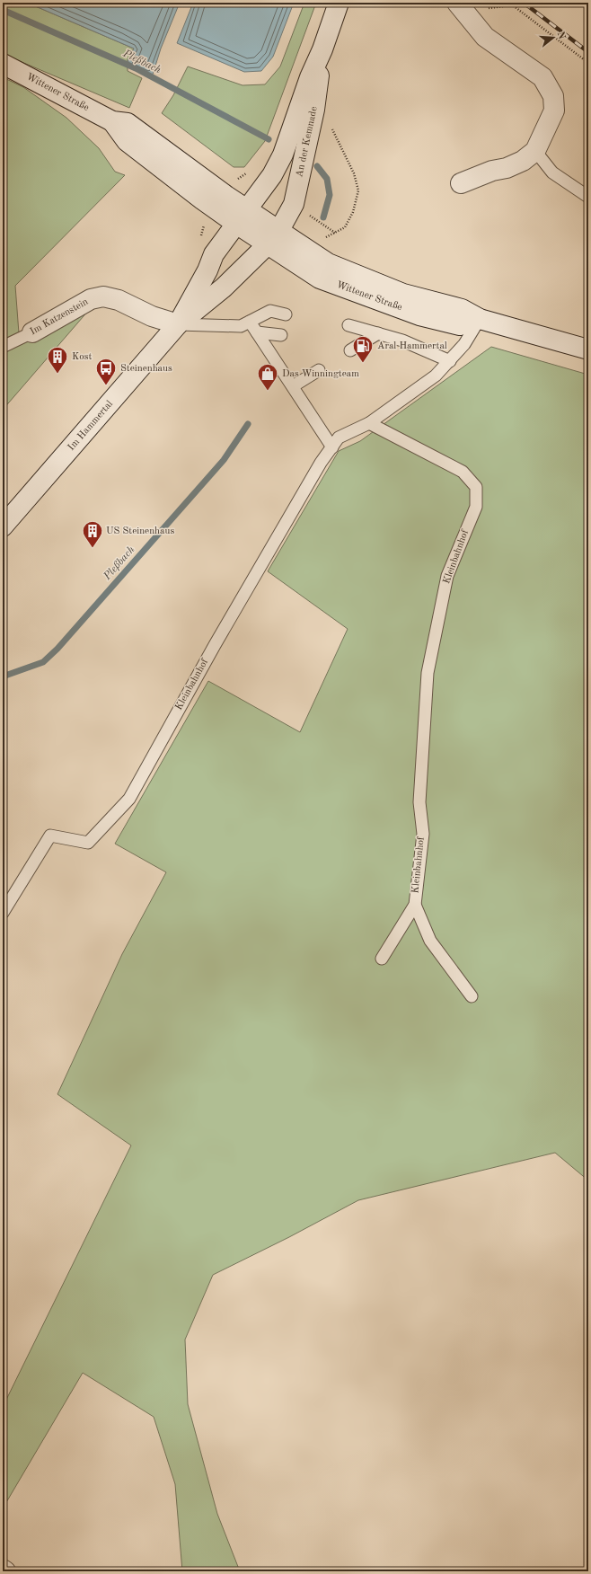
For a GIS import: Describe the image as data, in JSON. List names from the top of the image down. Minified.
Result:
{"streets":{"main road":["Wittener Straße","An der Kemnade","Im Katzenstein","Im Hammertal"],"lane":["Kleinbahnhof"]},"crossings":[["Wittener Straße","An der Kemnade"],["Wittener Straße","Im Hammertal"],["Wittener Straße","Kleinbahnhof"],["An der Kemnade","Im Hammertal"],["Im Katzenstein","Im Hammertal"]],"water":["Pleßbach"],"places":{"fuel station":["Aral Hammertal"],"building":["Kost","US Steinenhaus"],"bus stop":["Steinenhaus"],"shop":["Das Winningteam"]},"north":"right"}
